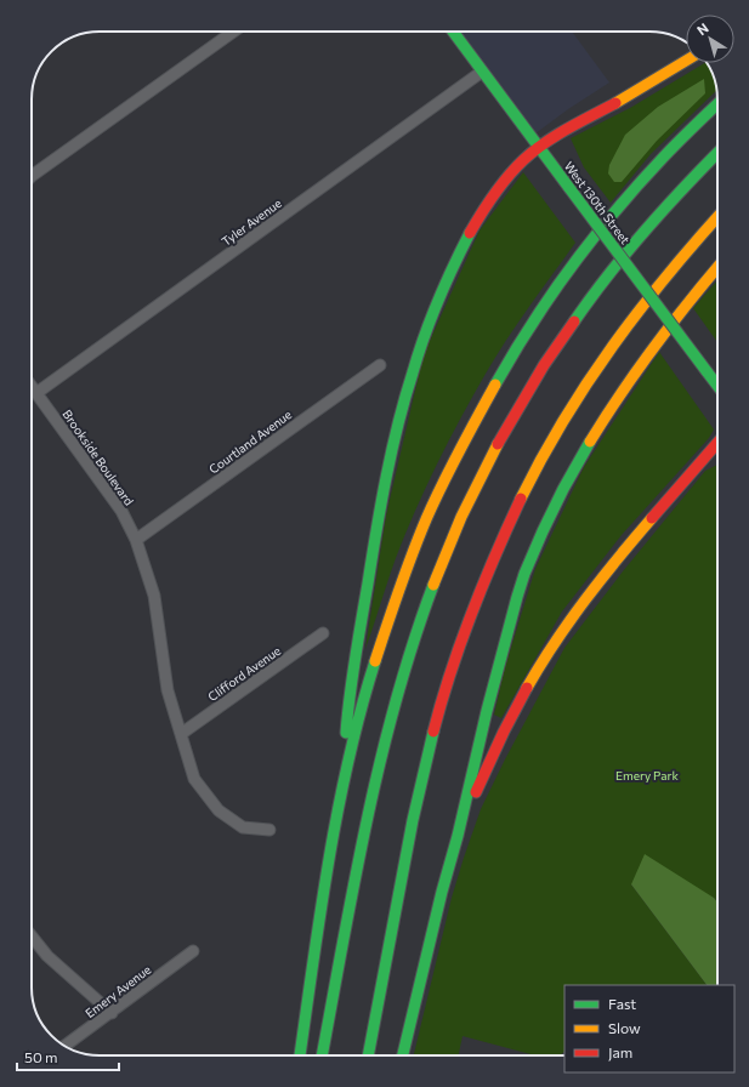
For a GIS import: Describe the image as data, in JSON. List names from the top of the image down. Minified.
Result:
{"streets":{"main road":["West 130th Street"],"street":["Tyler Avenue","Courtland Avenue","Brookside Boulevard","Clifford Avenue","Emery Avenue"]},"crossings":[["West 130th Street","Tyler Avenue"],["Tyler Avenue","Brookside Boulevard"],["Courtland Avenue","Brookside Boulevard"],["Brookside Boulevard","Clifford Avenue"]],"parks":["Emery Park"],"legend":["Fast","Slow","Jam"],"scale_bar":"50 m","north":"top left"}
